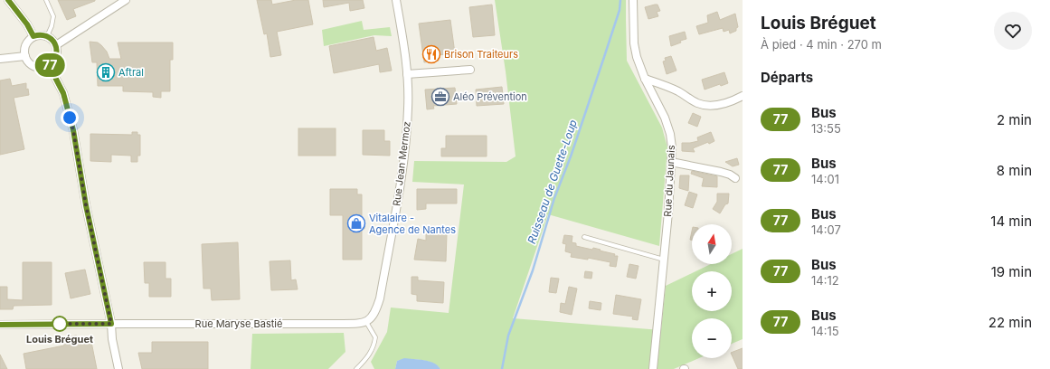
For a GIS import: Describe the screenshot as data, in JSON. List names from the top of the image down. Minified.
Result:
{"streets":{"street":["Rue Jean Mermoz","Rue du Jaunais","Rue Maryse Bastié"]},"crossings":[["Rue Jean Mermoz","Rue Maryse Bastié"]],"water":["Ruisseau de Guette-Loup"],"places":{"restaurant":["Brison Traiteurs"],"building":["Aftral"],"office":["Aléo Prévention"],"shop":["Vitalaire - Agence de Nantes"],"other":["Louis Bréguet"]},"lines":["bus line 77"],"north":"top","page":{"on_map":"77","heading":[["Louis Bréguet","À pied · 4 min · 270 m"],"Départs"],"list":[{"mark":"77","name":"Bus","note":"13:55","value":"2 min"},{"mark":"77","name":"Bus","note":"14:01","value":"8 min"},{"mark":"77","name":"Bus","note":"14:07","value":"14 min"},{"mark":"77","name":"Bus","note":"14:12","value":"19 min"},{"mark":"77","name":"Bus","note":"14:15","value":"22 min"}],"map_buttons":["+","−"]}}
